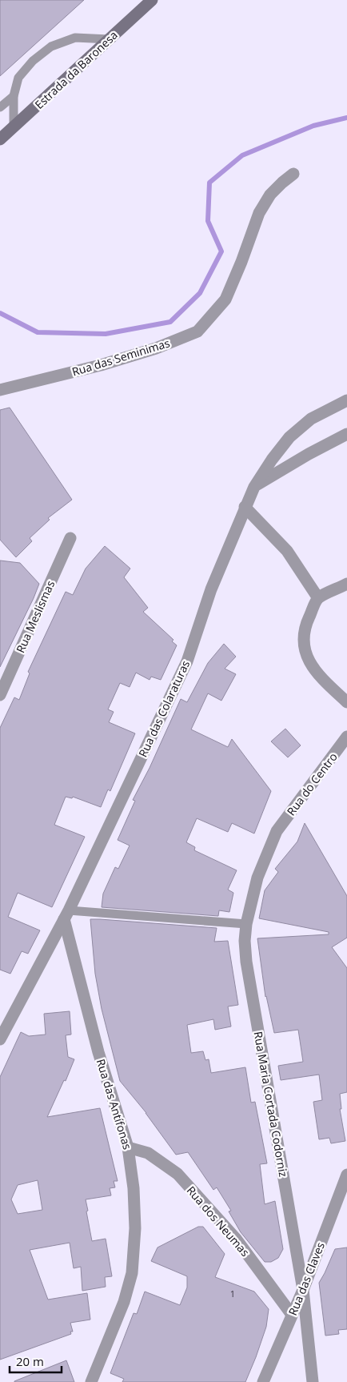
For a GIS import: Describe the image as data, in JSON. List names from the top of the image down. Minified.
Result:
{"streets":{"main road":["Estrada da Baronesa"],"street":["Rua das Seminimas","Rua Meslismas","Rua das Colaraturas","Rua do Centro","Rua das Antífonas","Rua Maria Cortada Codorniz","Rua dos Neumas","Rua das Claves"]},"crossings":[["Rua das Colaraturas","Rua das Antífonas"],["Rua do Centro","Rua Maria Cortada Codorniz"],["Rua das Antífonas","Rua dos Neumas"],["Rua Maria Cortada Codorniz","Rua das Claves"],["Rua dos Neumas","Rua das Claves"]],"house_numbers":["1"],"scale_bar":"20 m"}
